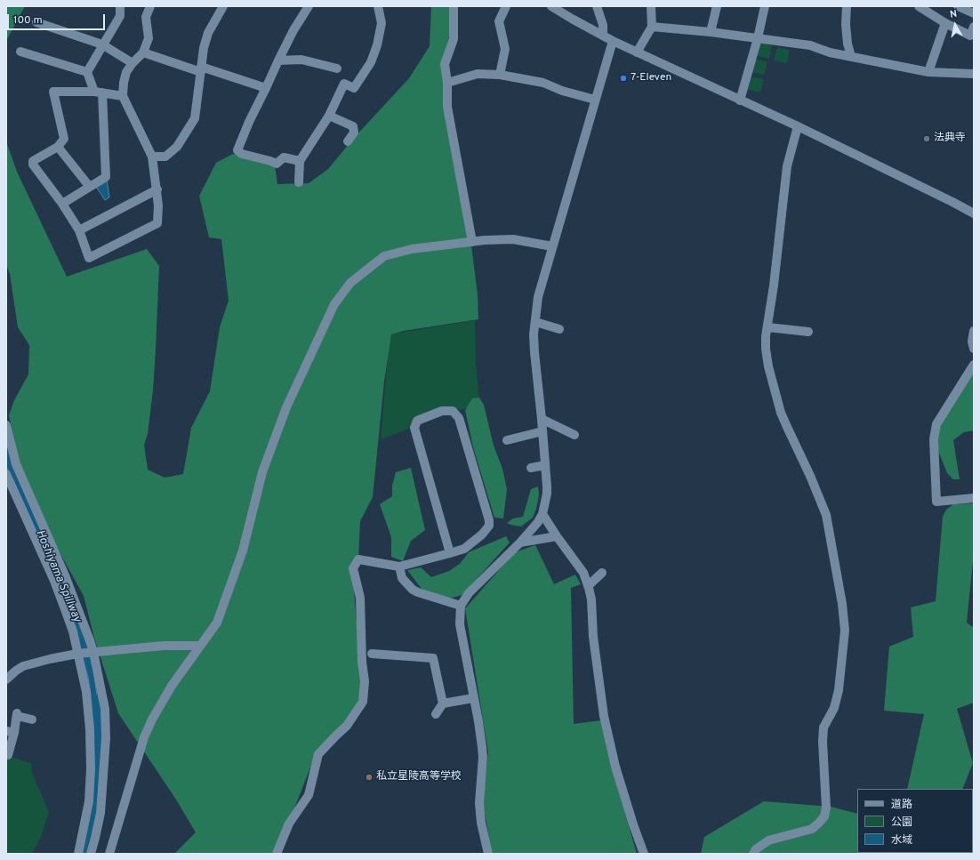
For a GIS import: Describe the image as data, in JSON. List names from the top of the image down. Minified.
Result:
{"water":["Hoshiyama Spillway"],"places":["7-Eleven","法典寺","私立星陵高等学校"],"legend":["道路","公園","水域"],"scale_bar":"100 m","north":"top"}
